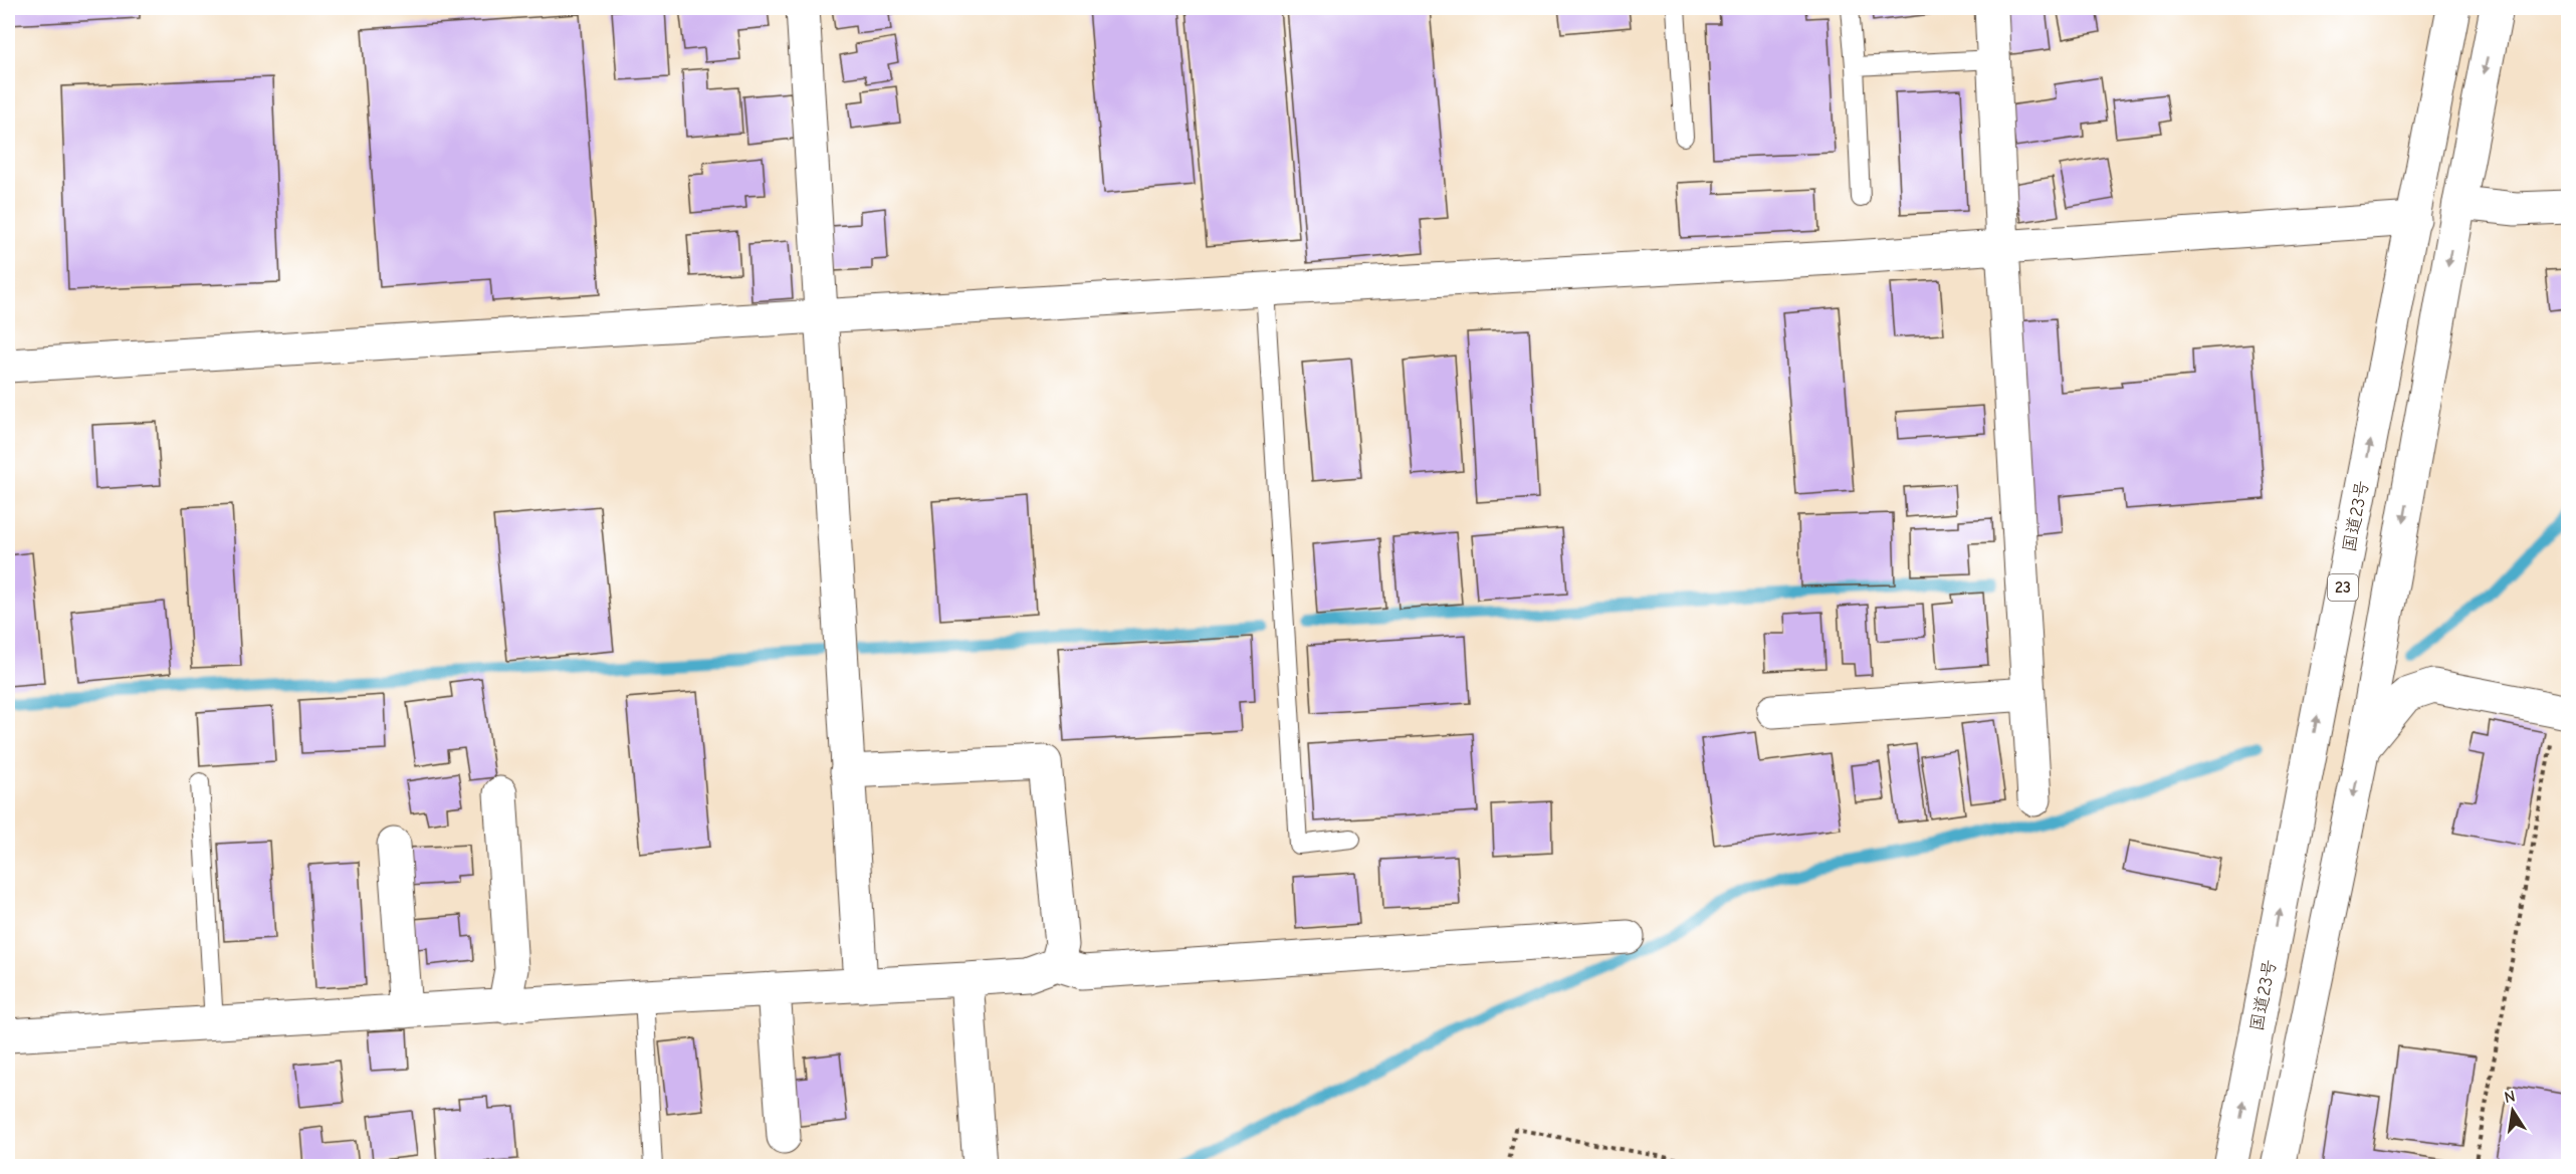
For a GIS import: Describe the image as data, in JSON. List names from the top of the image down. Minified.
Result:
{"streets":{"main road":["国道23号","23"]},"north":"top"}
